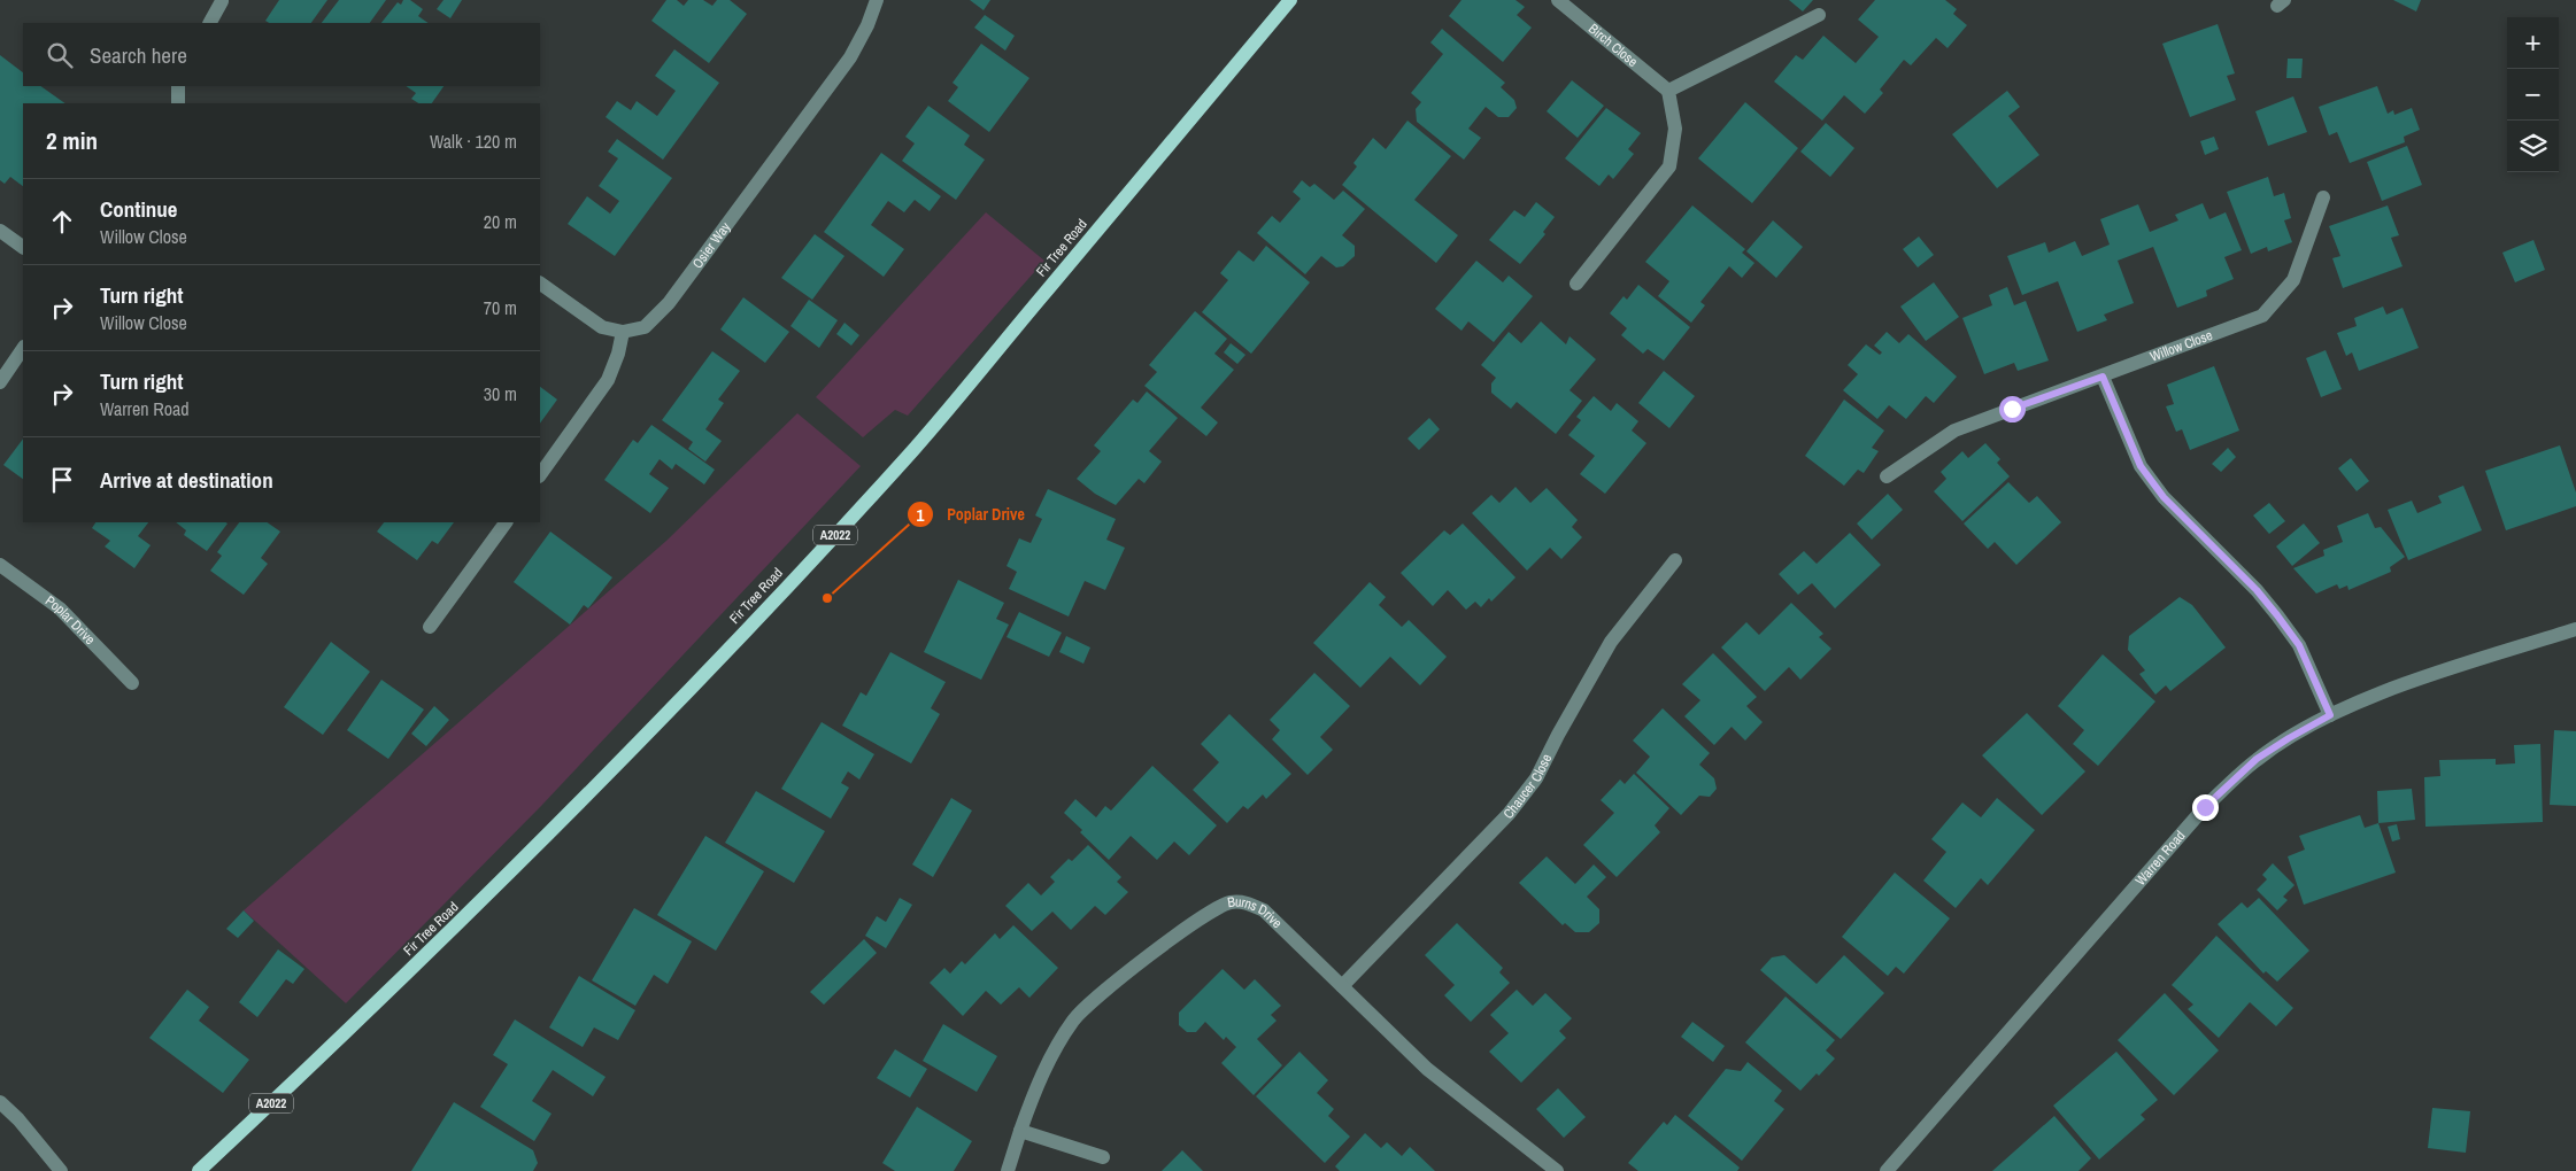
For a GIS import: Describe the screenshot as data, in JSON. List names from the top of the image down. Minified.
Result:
{"streets":{"main road":["Fir Tree Road","A2022"],"street":["Birch Close","Osier Way","Willow Close","Poplar Drive","Chaucer Close","Warren Road","Burns Drive"]},"crossings":[["Chaucer Close","Burns Drive"]],"places":["Poplar Drive"],"page":{"map_buttons":["+","−"],"search":"Search here","heading":["2 min","Walk · 120 m"],"list":[["Continue","Willow Close","20 m"],["Turn right","Willow Close","70 m"],["Turn right","Warren Road","30 m"],"Arrive at destination"]}}
